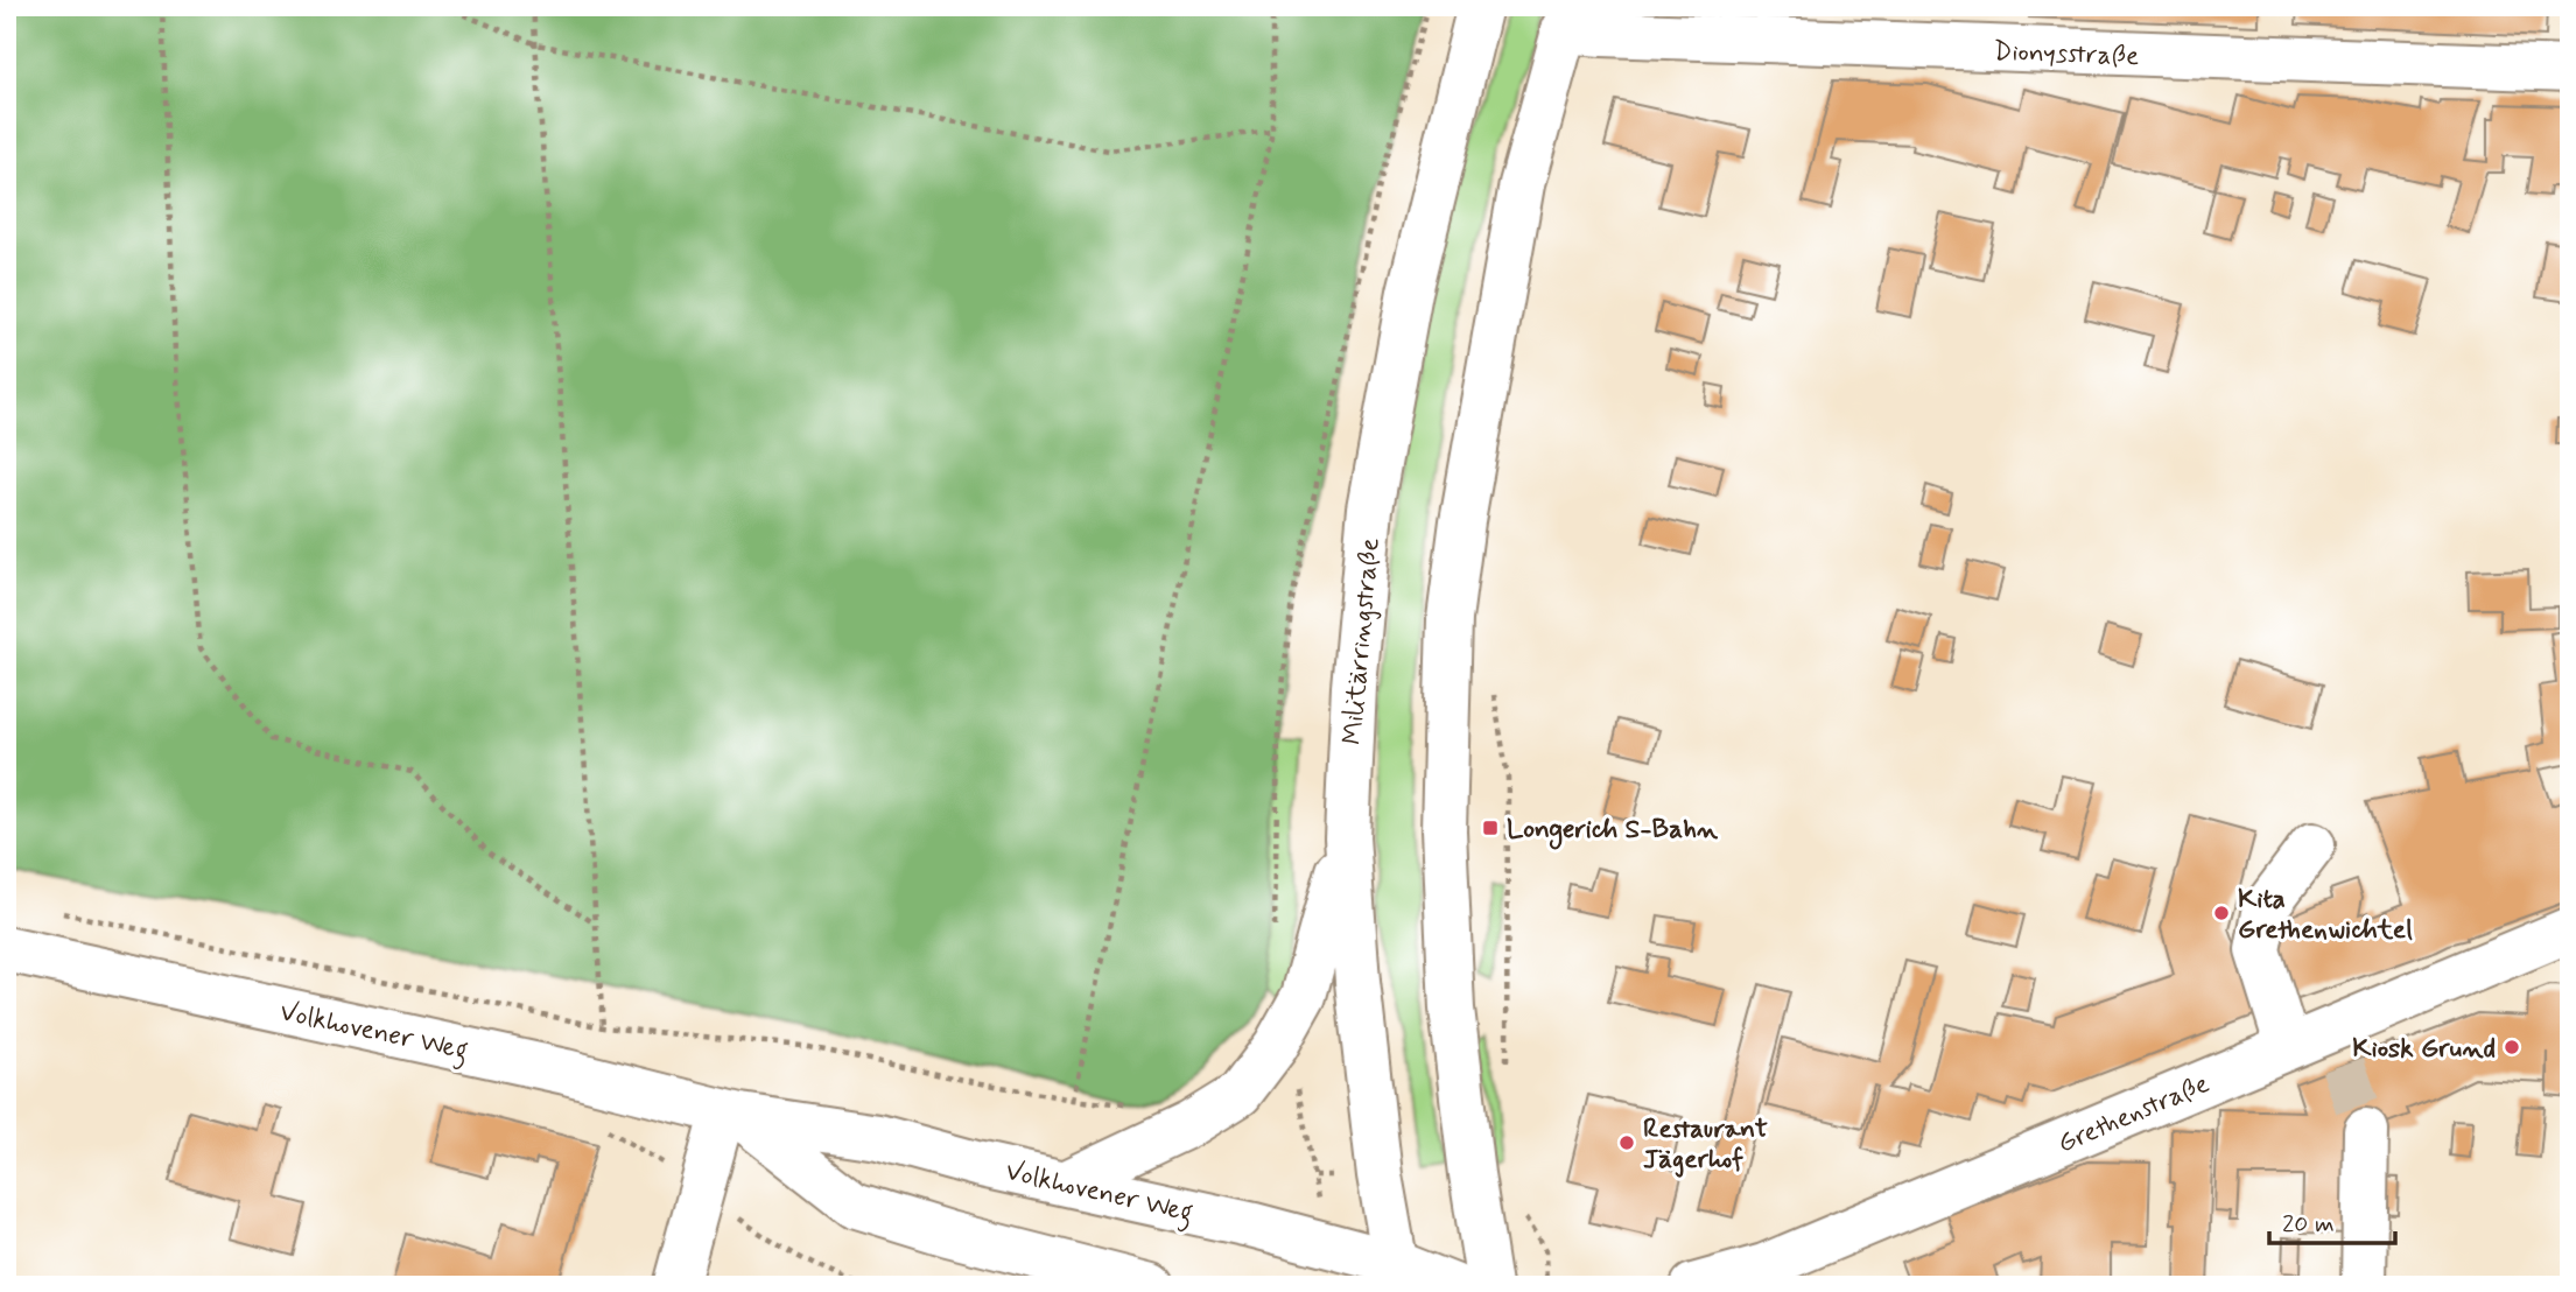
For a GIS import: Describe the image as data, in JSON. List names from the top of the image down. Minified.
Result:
{"streets":{"street":["Dionysstraße","Militärringstraße","Volkhovener Weg","Grethenstraße"]},"crossings":[["Militärringstraße","Volkhovener Weg"]],"places":{"transit":["Longerich S-Bahn"],"other":["Kita Grethenwichtel","Kiosk Grund","Restaurant Jägerhof"]},"scale_bar":"20 m"}
